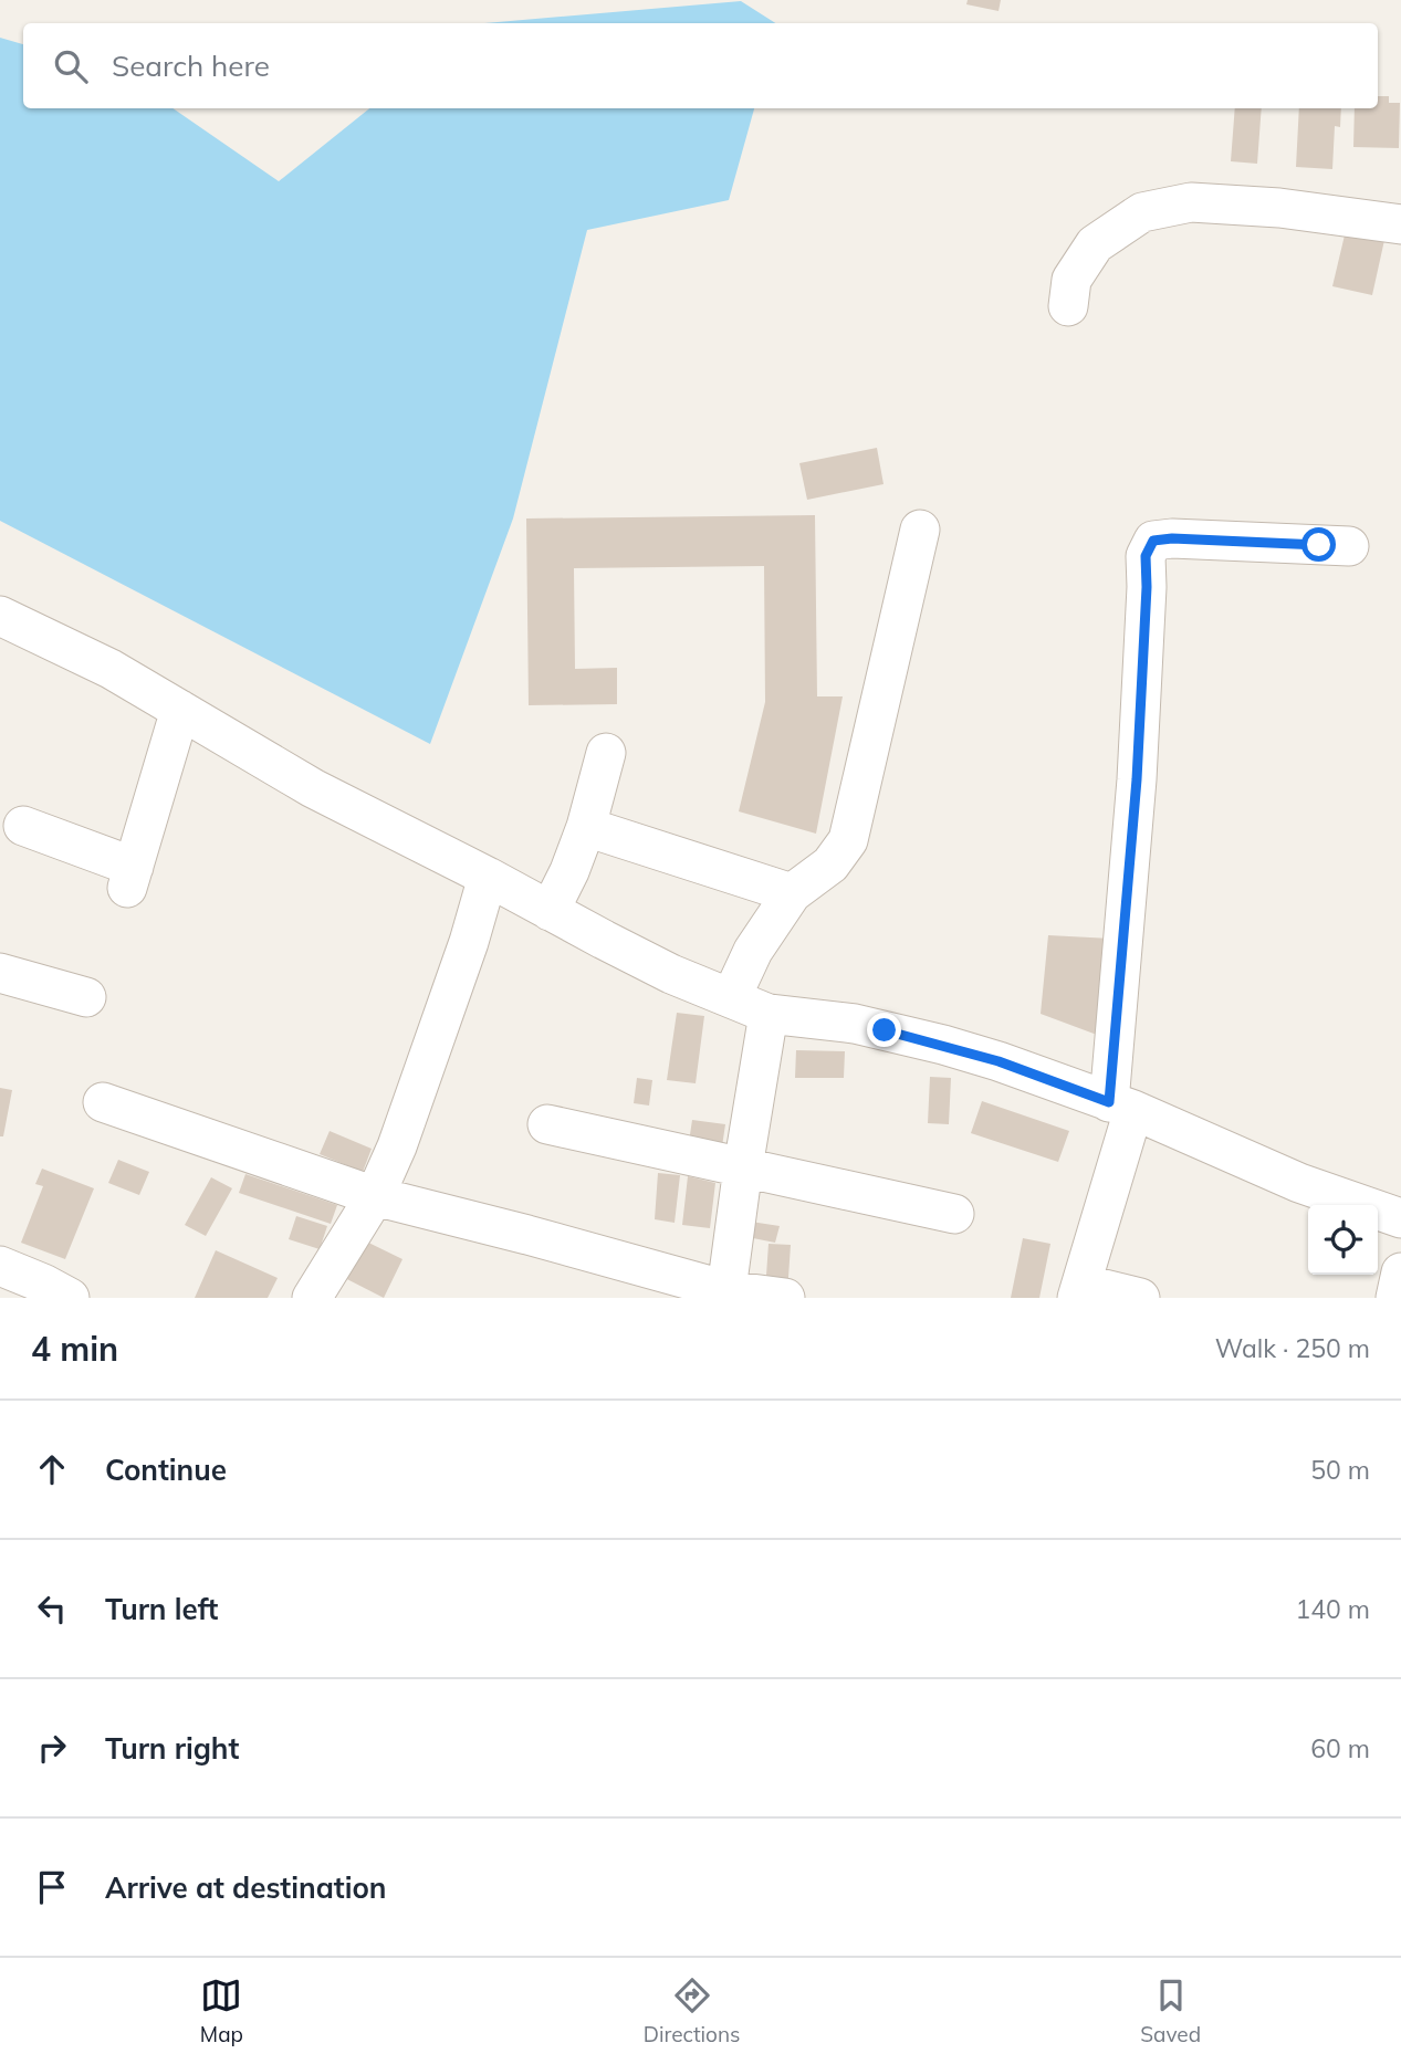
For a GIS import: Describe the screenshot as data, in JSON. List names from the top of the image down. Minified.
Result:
{"page":{"search":"Search here","heading":["4 min","Walk · 250 m"],"list":[["Continue","50 m"],["Turn left","140 m"],["Turn right","60 m"],"Arrive at destination"],"nav":["Map","Directions","Saved"]}}
